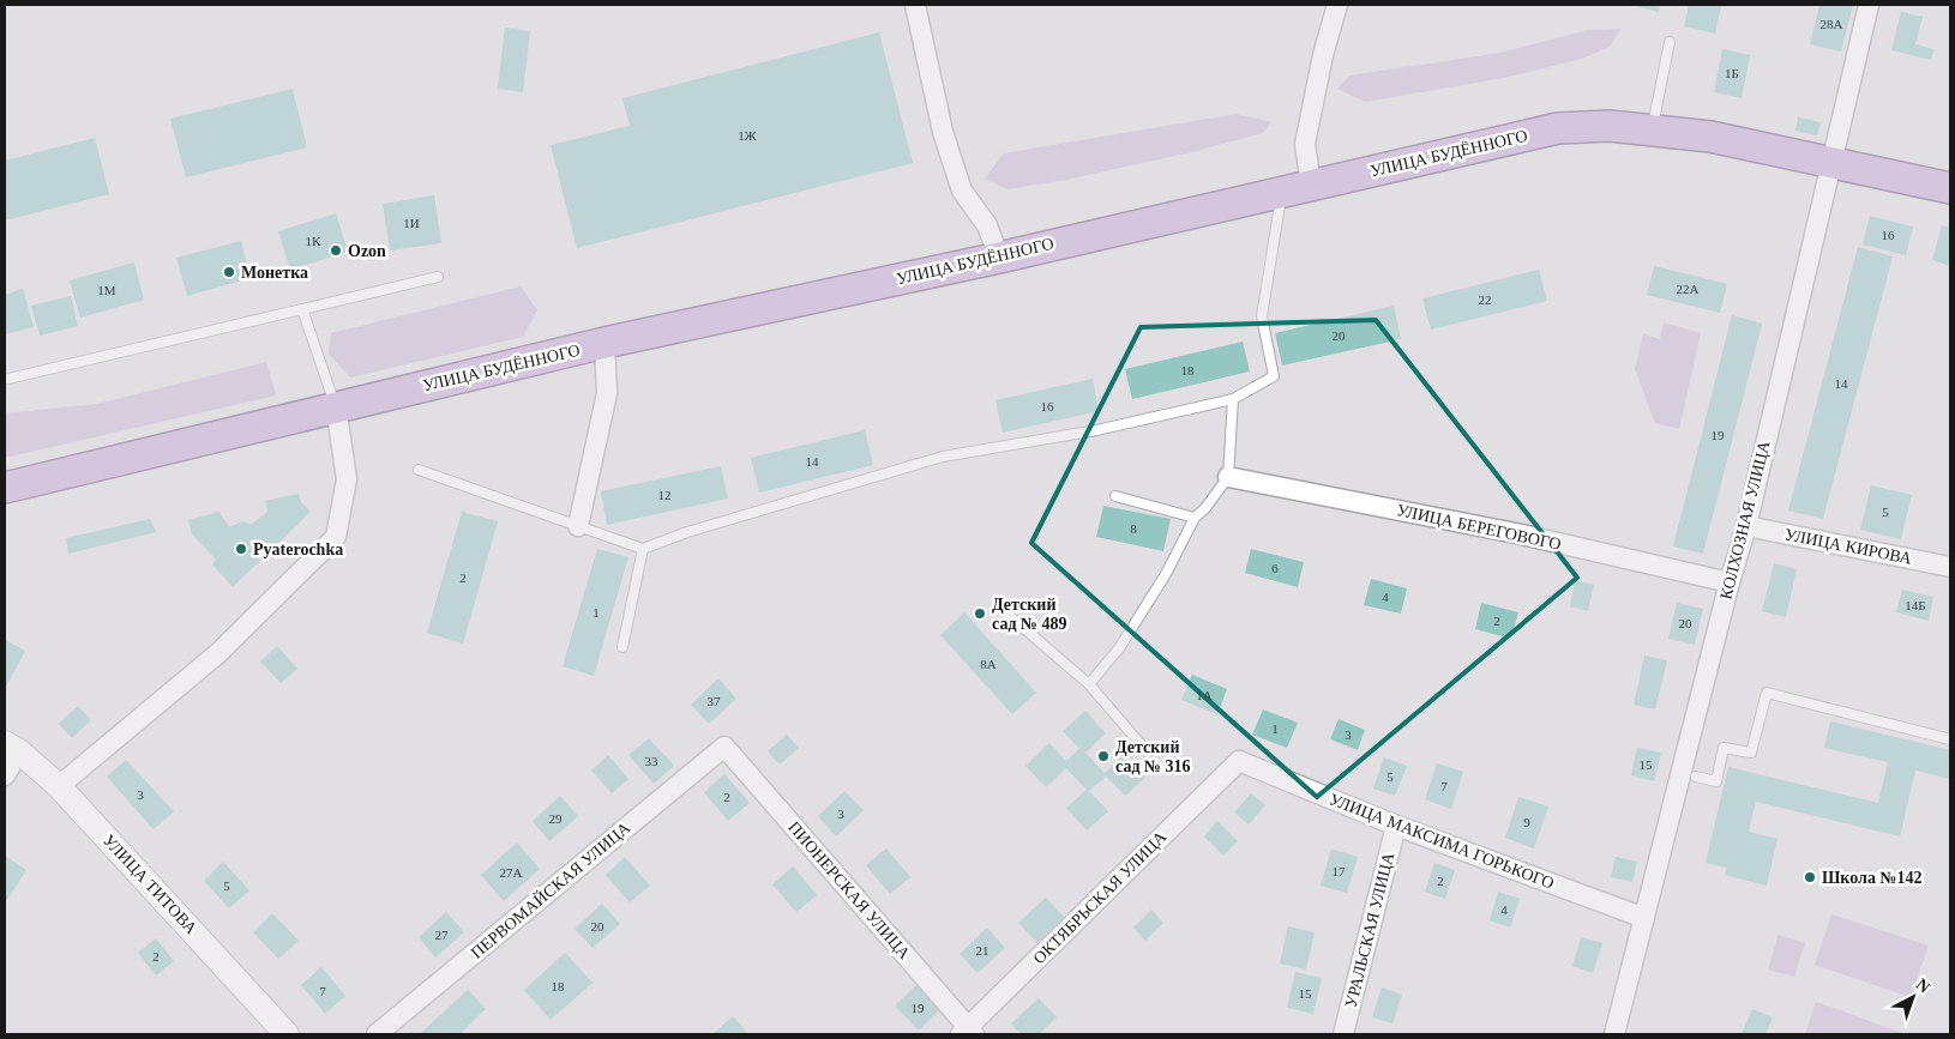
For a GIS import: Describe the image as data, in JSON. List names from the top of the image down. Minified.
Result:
{"streets":{"main road":["УЛИЦА БУДЁННОГО"],"street":["КОЛХОЗНАЯ УЛИЦА","УЛИЦА БЕРЕГОВОГО","УЛИЦА КИРОВА","УЛИЦА МАКСИМА ГОРЬКОГО","УЛИЦА ТИТОВА","ПЕРВОМАЙСКАЯ УЛИЦА","ПИОНЕРСКАЯ УЛИЦА","ОКТЯБРЬСКАЯ УЛИЦА","УРАЛЬСКАЯ УЛИЦА"]},"crossings":[["УЛИЦА БУДЁННОГО","КОЛХОЗНАЯ УЛИЦА"],["КОЛХОЗНАЯ УЛИЦА","УЛИЦА БЕРЕГОВОГО"],["КОЛХОЗНАЯ УЛИЦА","УЛИЦА КИРОВА"],["КОЛХОЗНАЯ УЛИЦА","УЛИЦА МАКСИМА ГОРЬКОГО"],["УЛИЦА МАКСИМА ГОРЬКОГО","ОКТЯБРЬСКАЯ УЛИЦА"],["УЛИЦА МАКСИМА ГОРЬКОГО","УРАЛЬСКАЯ УЛИЦА"],["ПЕРВОМАЙСКАЯ УЛИЦА","ПИОНЕРСКАЯ УЛИЦА"],["ПИОНЕРСКАЯ УЛИЦА","ОКТЯБРЬСКАЯ УЛИЦА"]],"places":["Ozon","Монетка","Pyaterochka","Детский сад № 489","Детский сад № 316","Школа №142"],"house_numbers":["28А","1Б","1Ж","1И","16","1К","22А","1М","22","20","18","14","16","19","14","12","5","8","6","2","4","14Б","1","2","20","8А","1А","37","1","3","33","15","5","7","3","2","3","29","9","17","27А","2","5","4","20","27","21","2","18","7","15","19"],"north":"top right"}
